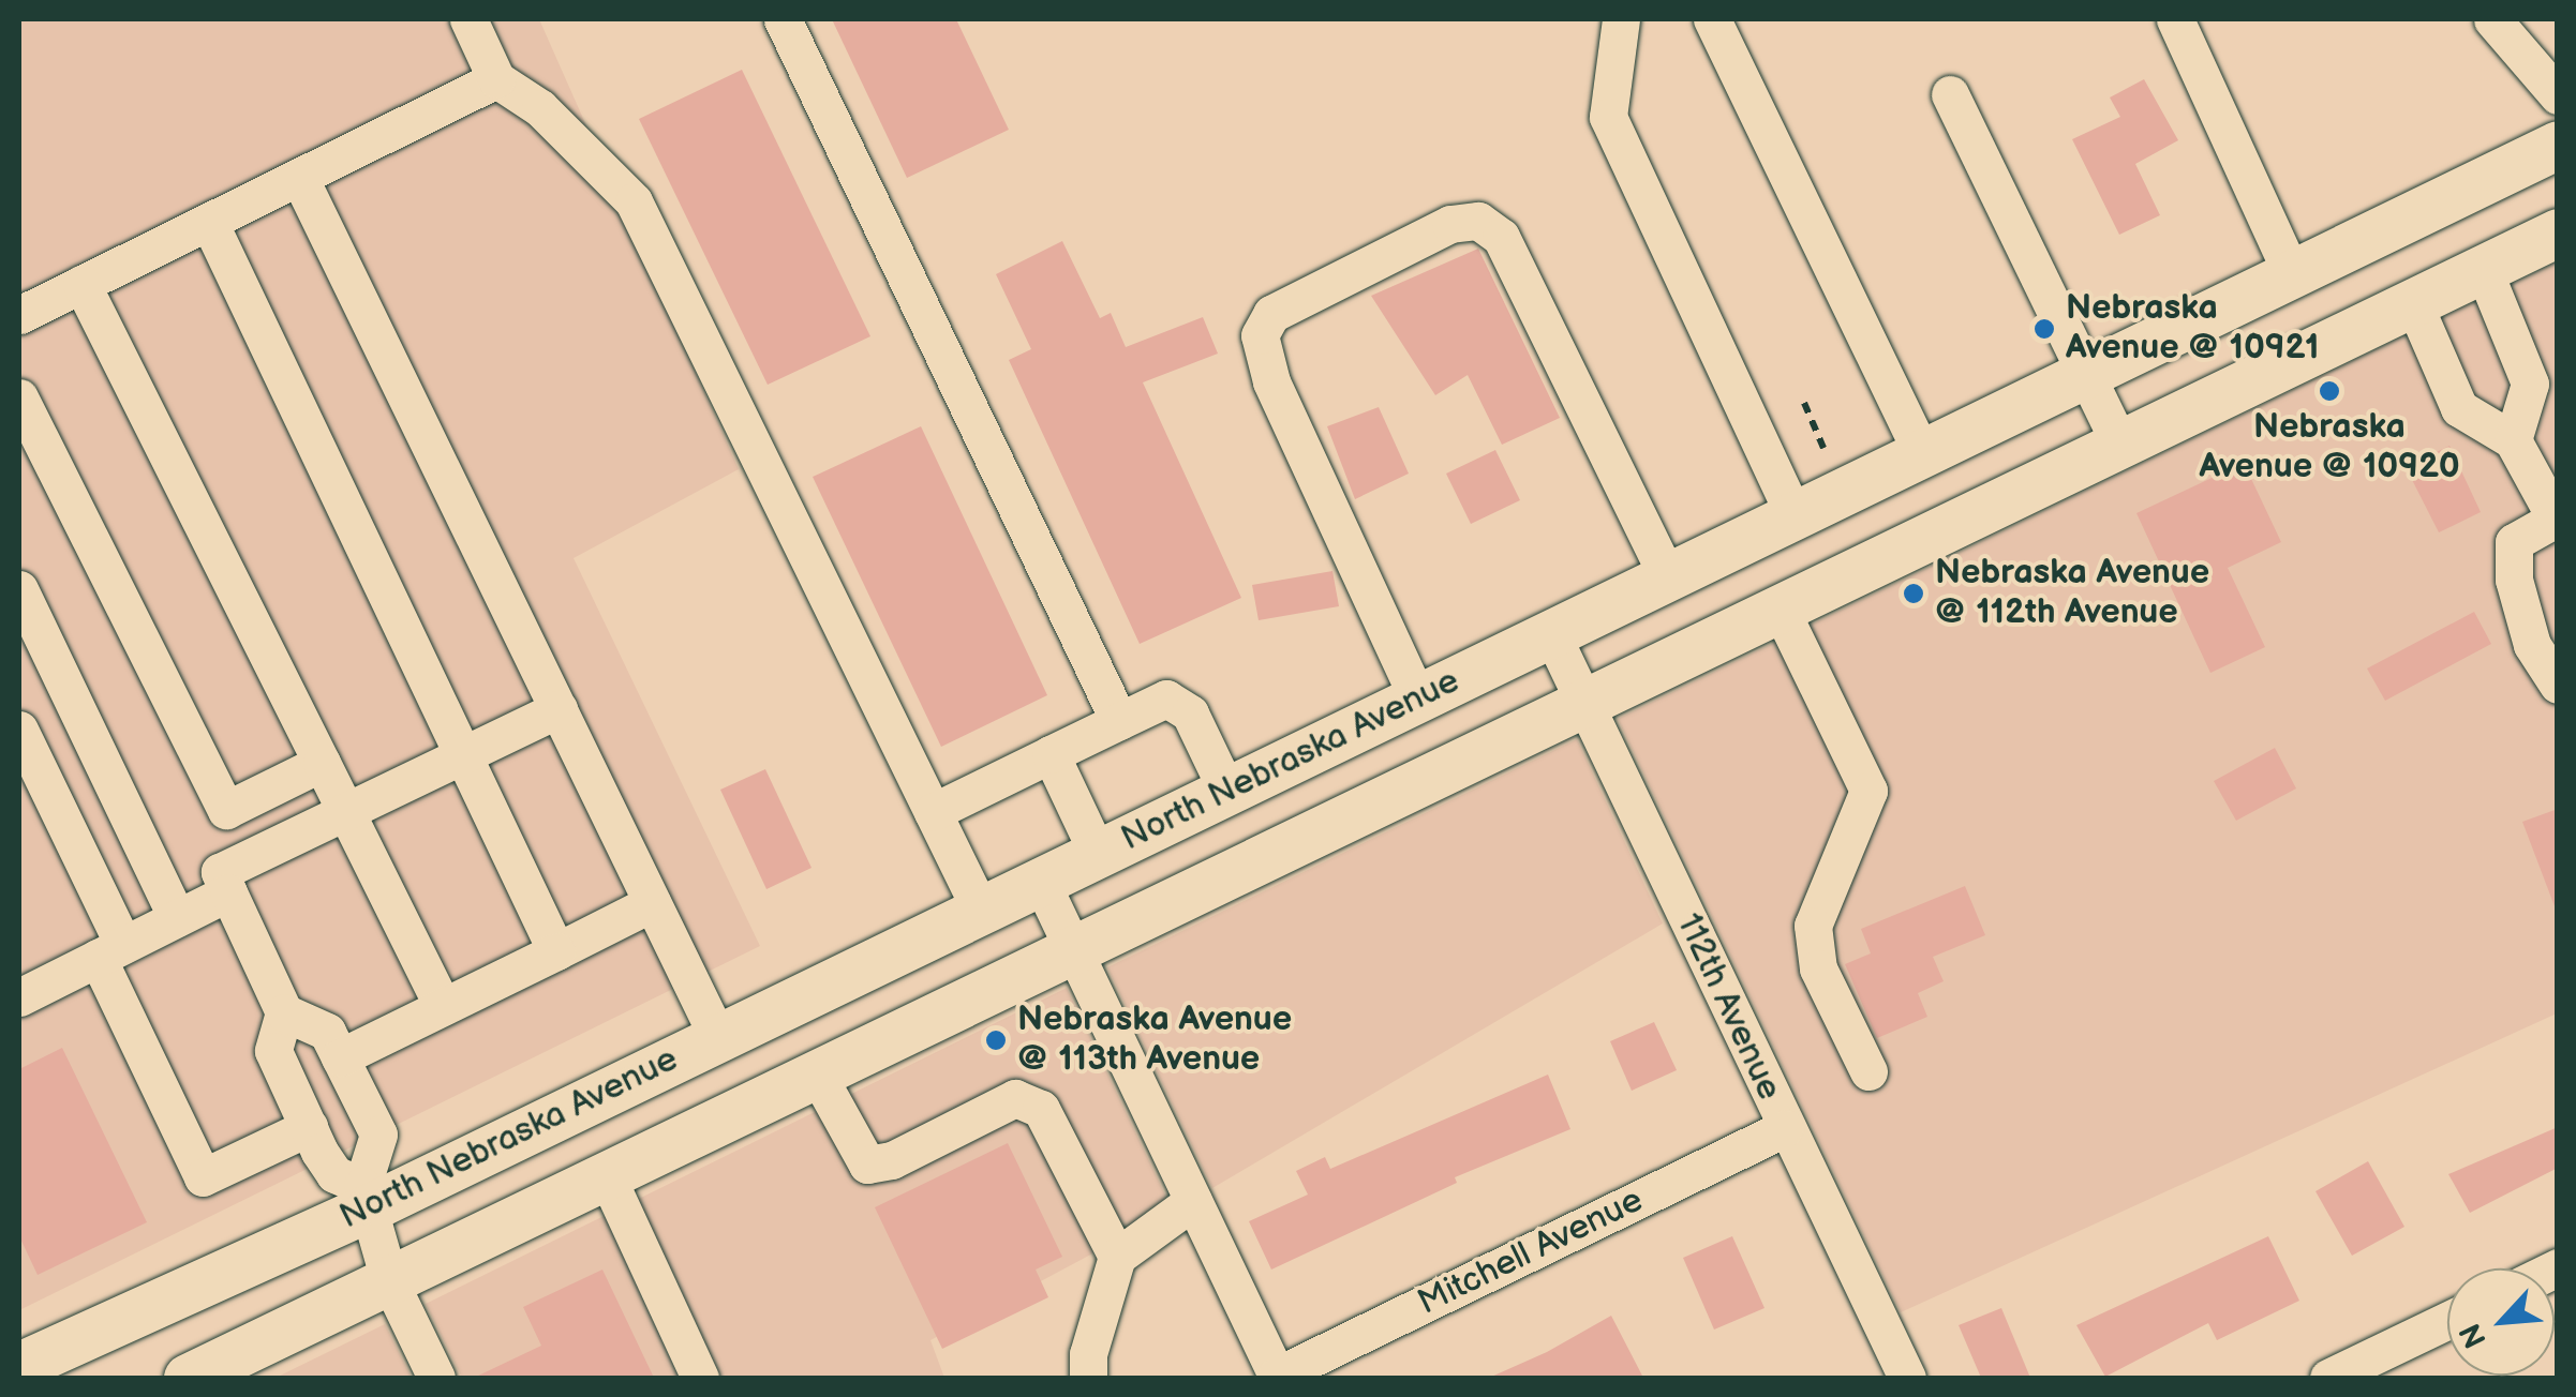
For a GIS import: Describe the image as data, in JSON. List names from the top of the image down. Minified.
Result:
{"streets":{"main road":["North Nebraska Avenue"],"street":["112th Avenue","Mitchell Avenue"]},"crossings":[["North Nebraska Avenue","112th Avenue"],["112th Avenue","Mitchell Avenue"]],"places":["Nebraska Avenue @ 10921","Nebraska Avenue @ 10920","Nebraska Avenue @ 112th Avenue","Nebraska Avenue @ 113th Avenue"],"north":"bottom left"}
